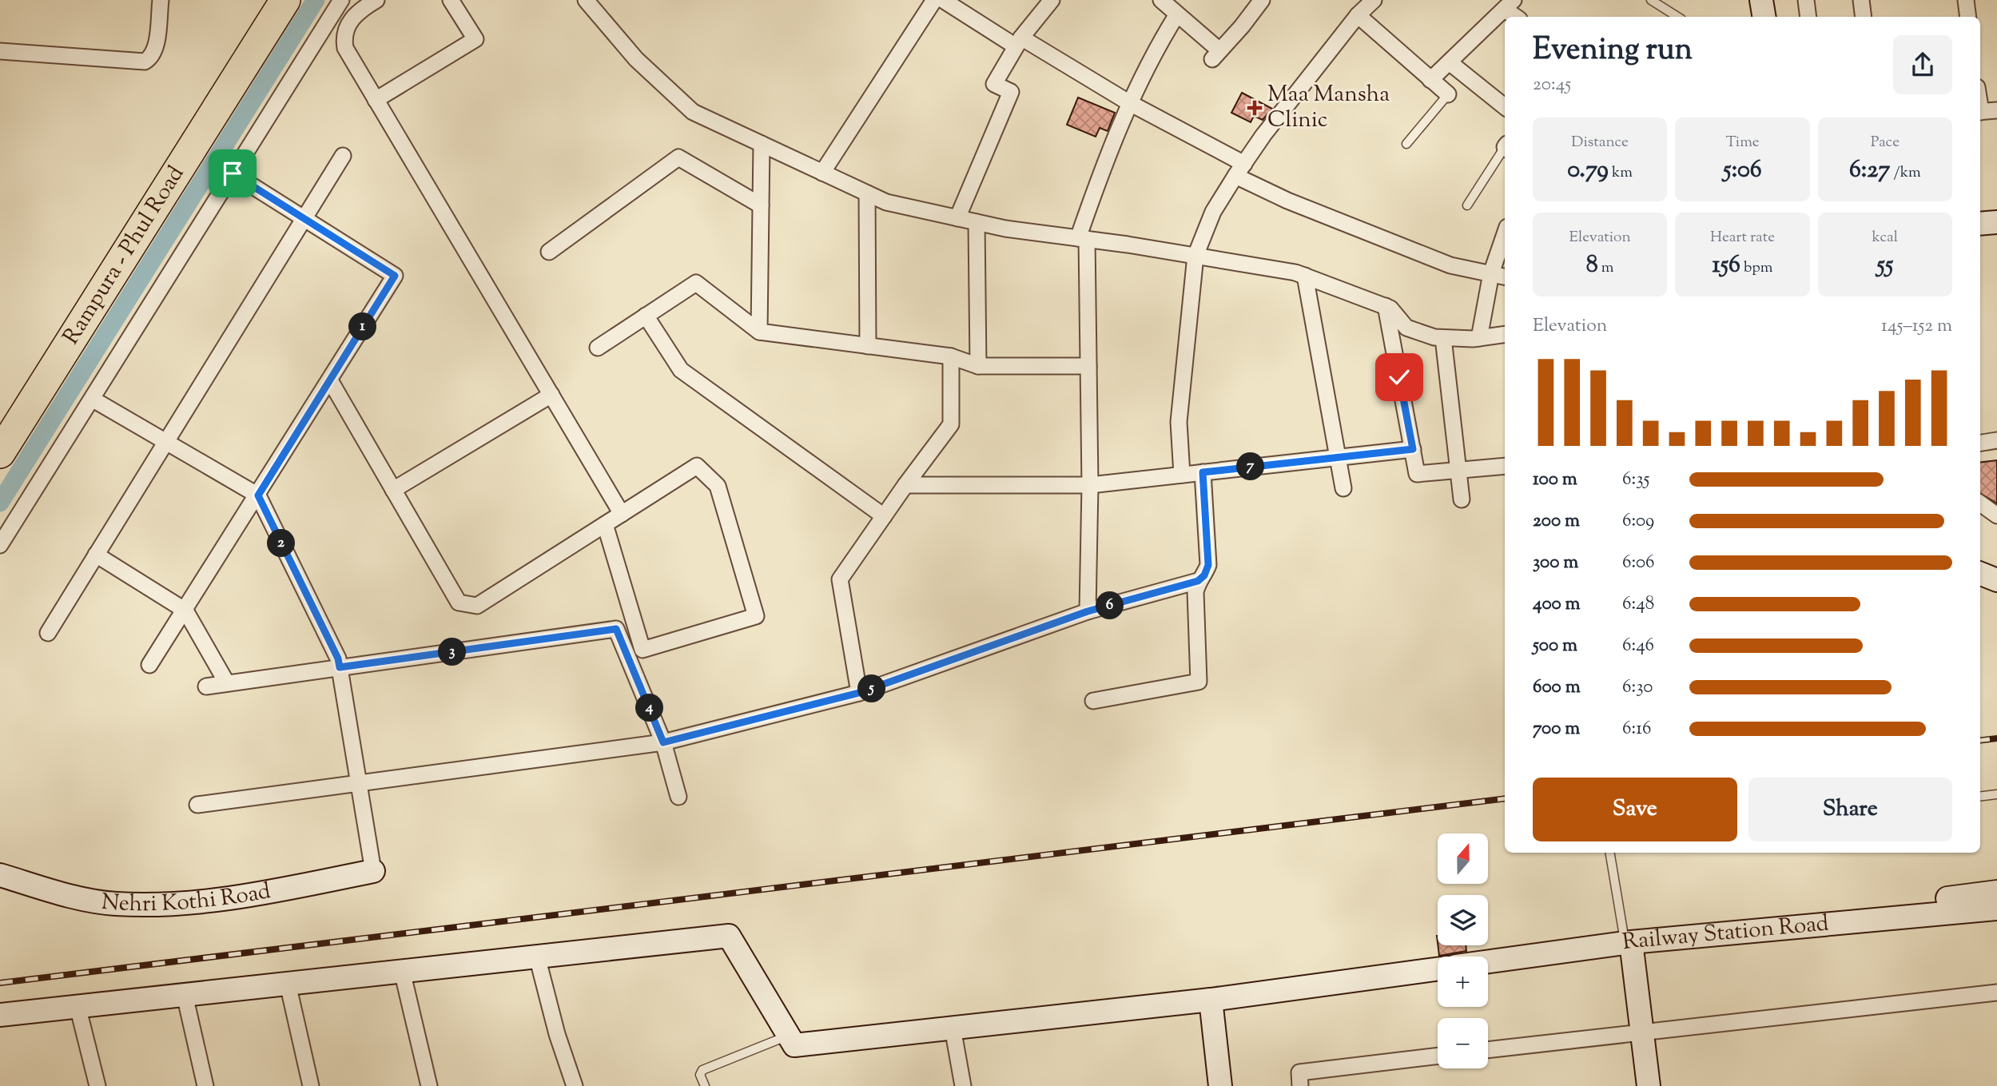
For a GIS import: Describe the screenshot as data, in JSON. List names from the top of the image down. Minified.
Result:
{"streets":{"highway":["Rampura - Phul Road"],"street":["Nehri Kothi Road","Railway Station Road"]},"places":{"health":["Maa Mansha Clinic"]},"north":"top","page":{"heading":["Evening run","20:45"],"stats":[["Distance","0.79 km"],["Time","5:06"],["Pace","6:27 /km"],["Elevation","8 m"],["Heart rate","156 bpm"],["kcal","55"]],"chart":["Elevation","145–152 m"],"pins":["1","7","2","6","3","5","4"],"list":[{"name":"100 m","note":"6:35"},{"name":"200 m","note":"6:09"},{"name":"300 m","note":"6:06"},{"name":"400 m","note":"6:48"},{"name":"500 m","note":"6:46"},{"name":"600 m","note":"6:30"},{"name":"700 m","note":"6:16"}],"buttons":["Save","Share"],"map_buttons":["+","−"]}}
